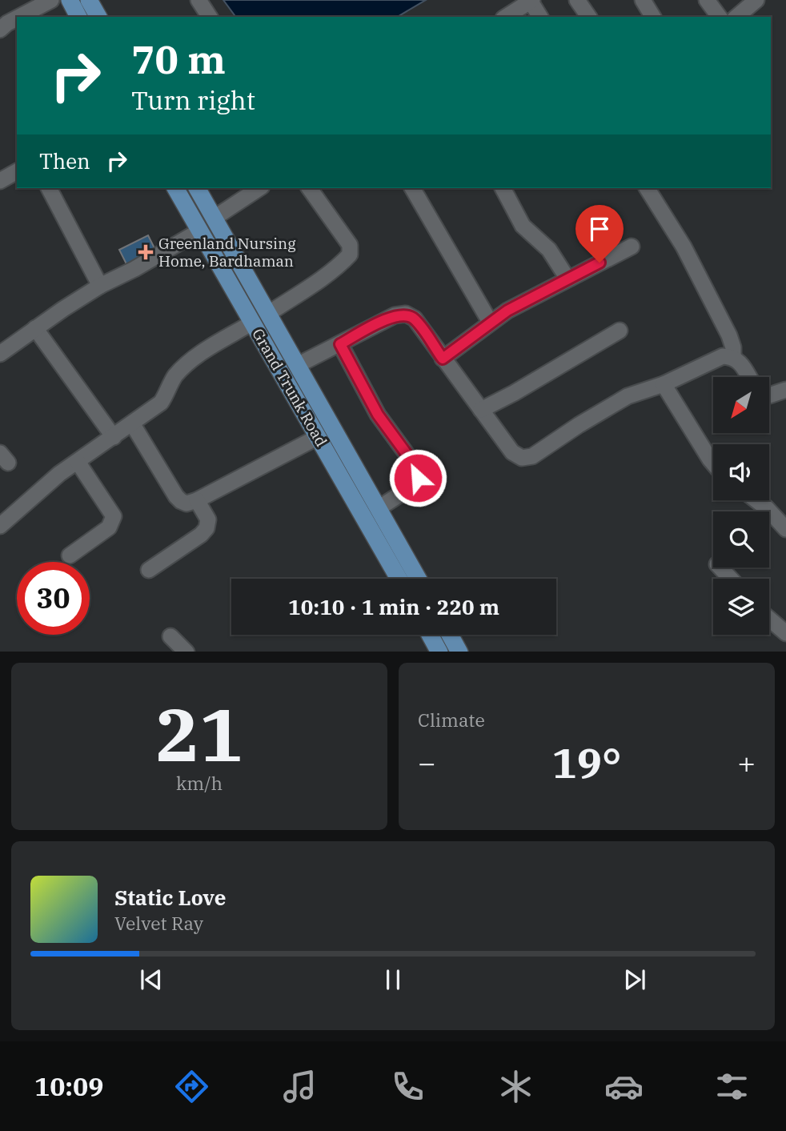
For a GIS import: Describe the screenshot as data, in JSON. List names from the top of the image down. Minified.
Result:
{"streets":{"main road":["Grand Trunk Road"]},"places":{"health":["Greenland Nursing Home, Bardhaman"]},"north":"bottom left","page":{"turn":["70 m","Turn right"],"then":"Then","limit":"30","trip":"10:10 · 1 min · 220 m","tile":[["21","km/h"],"Climate"],"heat":["−","19°","+"],"song":["Static Love","Velvet Ray"],"tabs":"10:09"}}
